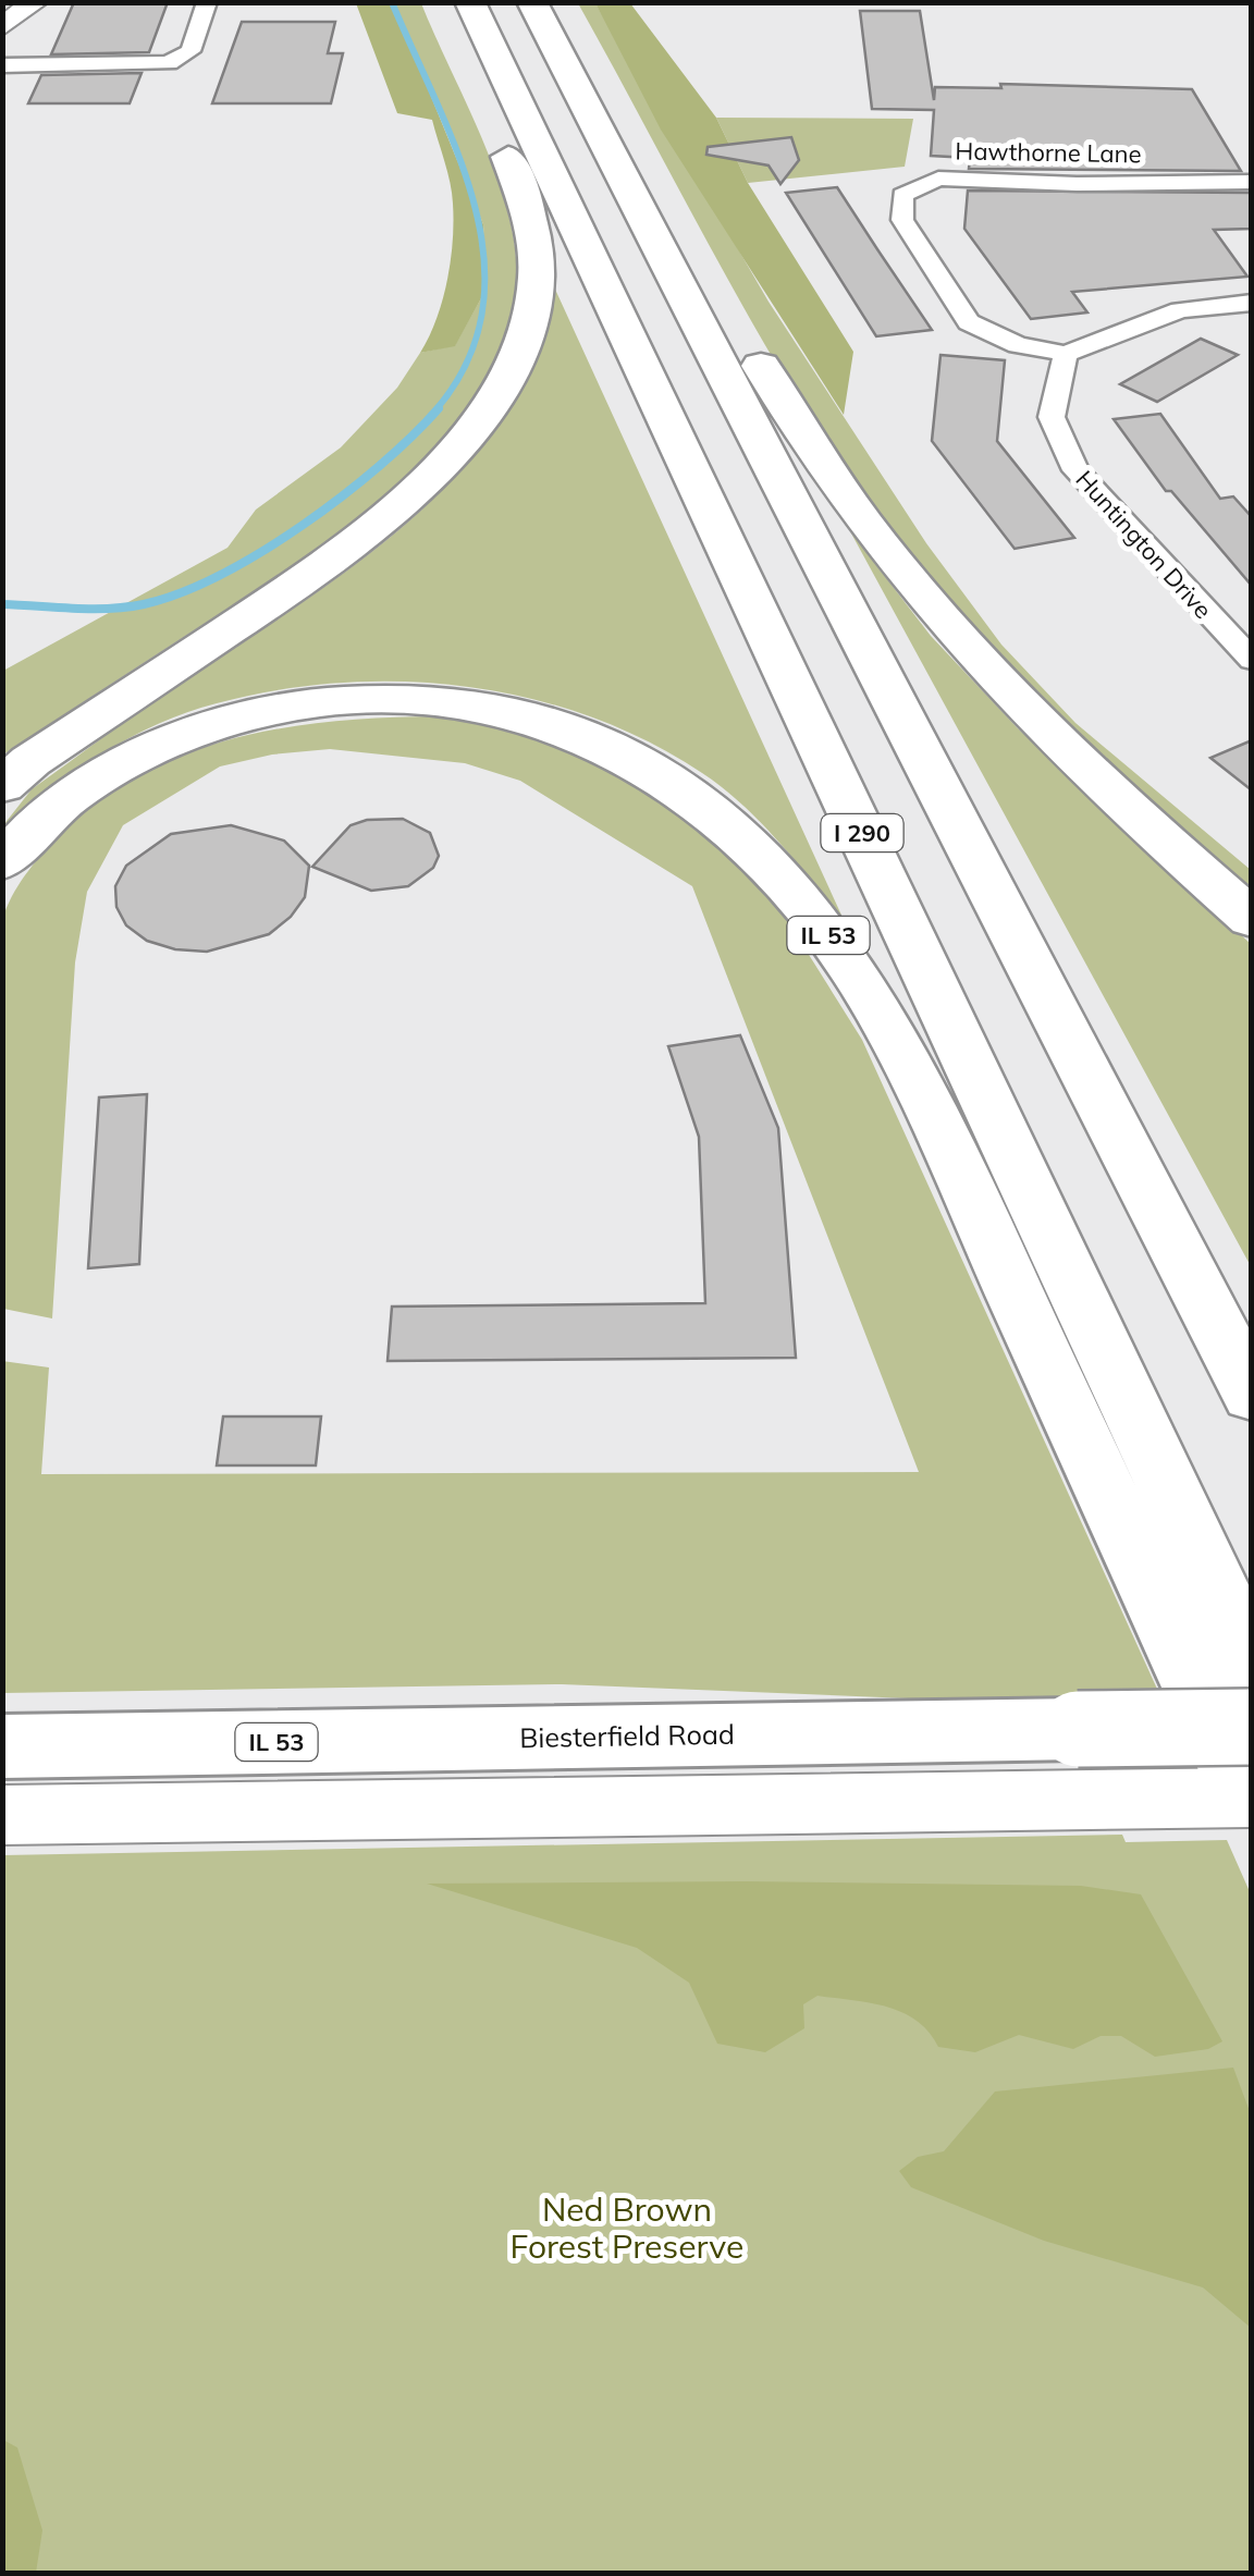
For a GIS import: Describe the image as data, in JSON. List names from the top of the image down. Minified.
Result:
{"streets":{"highway":["I 290","IL 53"],"main road":["Biesterfield Road"],"street":["Hawthorne Lane","Huntington Drive"]},"crossings":[["Hawthorne Lane","Huntington Drive"]],"parks":["Ned Brown Forest Preserve"]}
